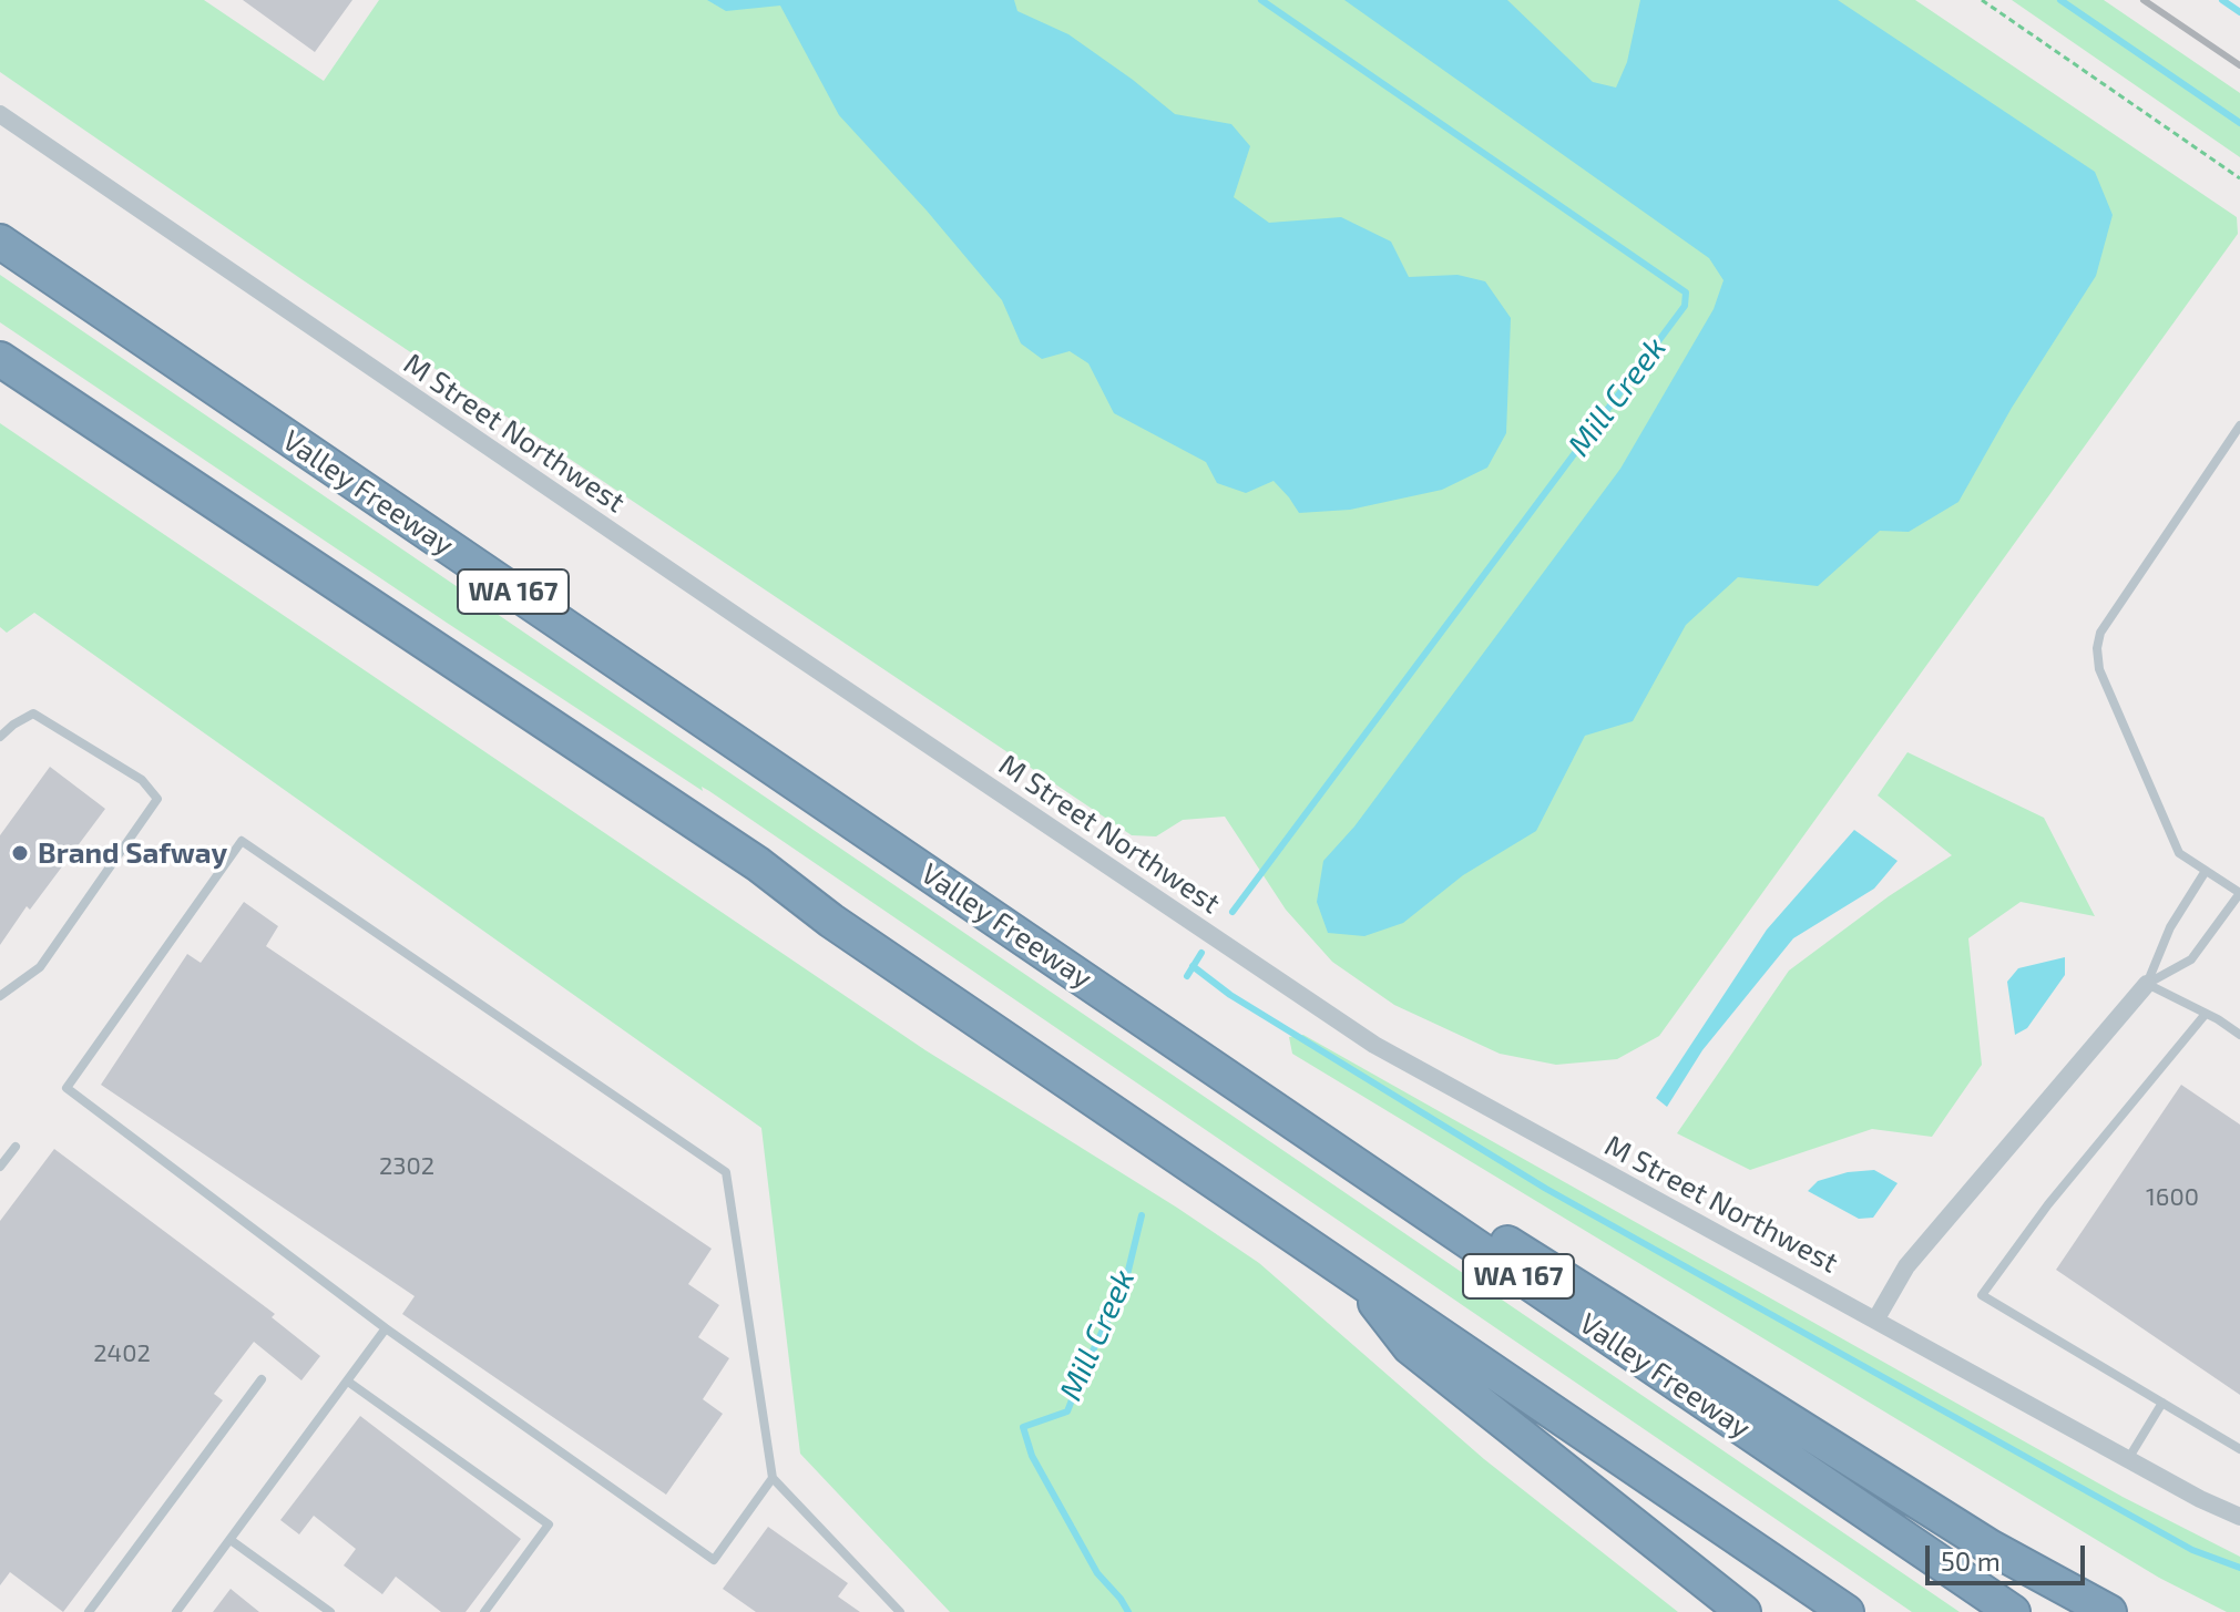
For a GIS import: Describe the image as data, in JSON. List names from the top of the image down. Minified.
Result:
{"streets":{"highway":["Valley Freeway","WA 167"],"street":["M Street Northwest"]},"water":["Mill Creek"],"places":["Brand Safway"],"house_numbers":["2302","1600","2402"],"scale_bar":"50 m"}
